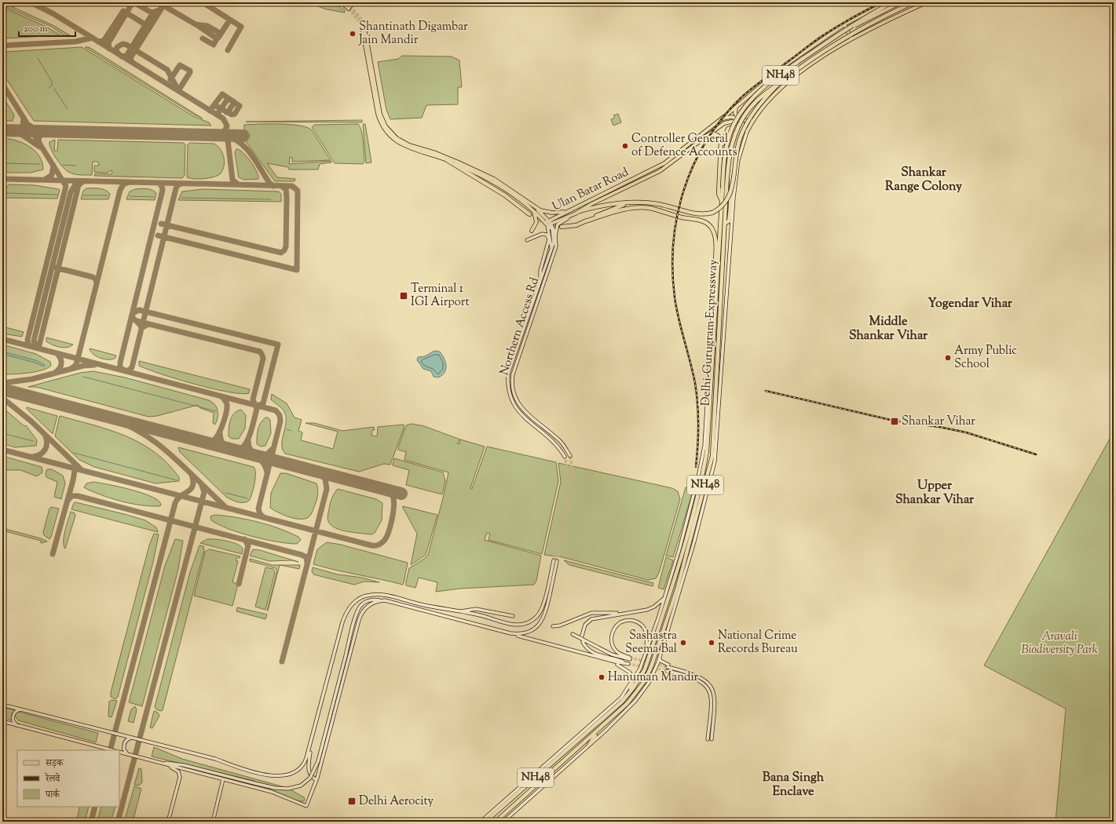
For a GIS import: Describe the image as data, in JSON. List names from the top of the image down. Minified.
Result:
{"streets":{"highway":["NH48","Delhi-Gurugram Expressway"],"main road":["Ulan Batar Road","Northern Access Rd"]},"crossings":[["NH48","Delhi-Gurugram Expressway"],["Ulan Batar Road","Northern Access Rd"]],"districts":["Shankar Range Colony","Yogendar Vihar","Middle Shankar Vihar","Upper Shankar Vihar","Bana Singh Enclave"],"parks":["Aravali Biodiversity Park"],"places":{"other":["Shantinath Digambar Jain Mandir","Controller General of Defence Accounts","Army Public School","Sashastra Seema Bal","National Crime Records Bureau","Hanuman Mandir"],"transit":["Terminal 1 IGI Airport","Shankar Vihar","Delhi Aerocity"]},"legend":["सड़क","रेलवे","पार्क"],"scale_bar":"200 m"}
